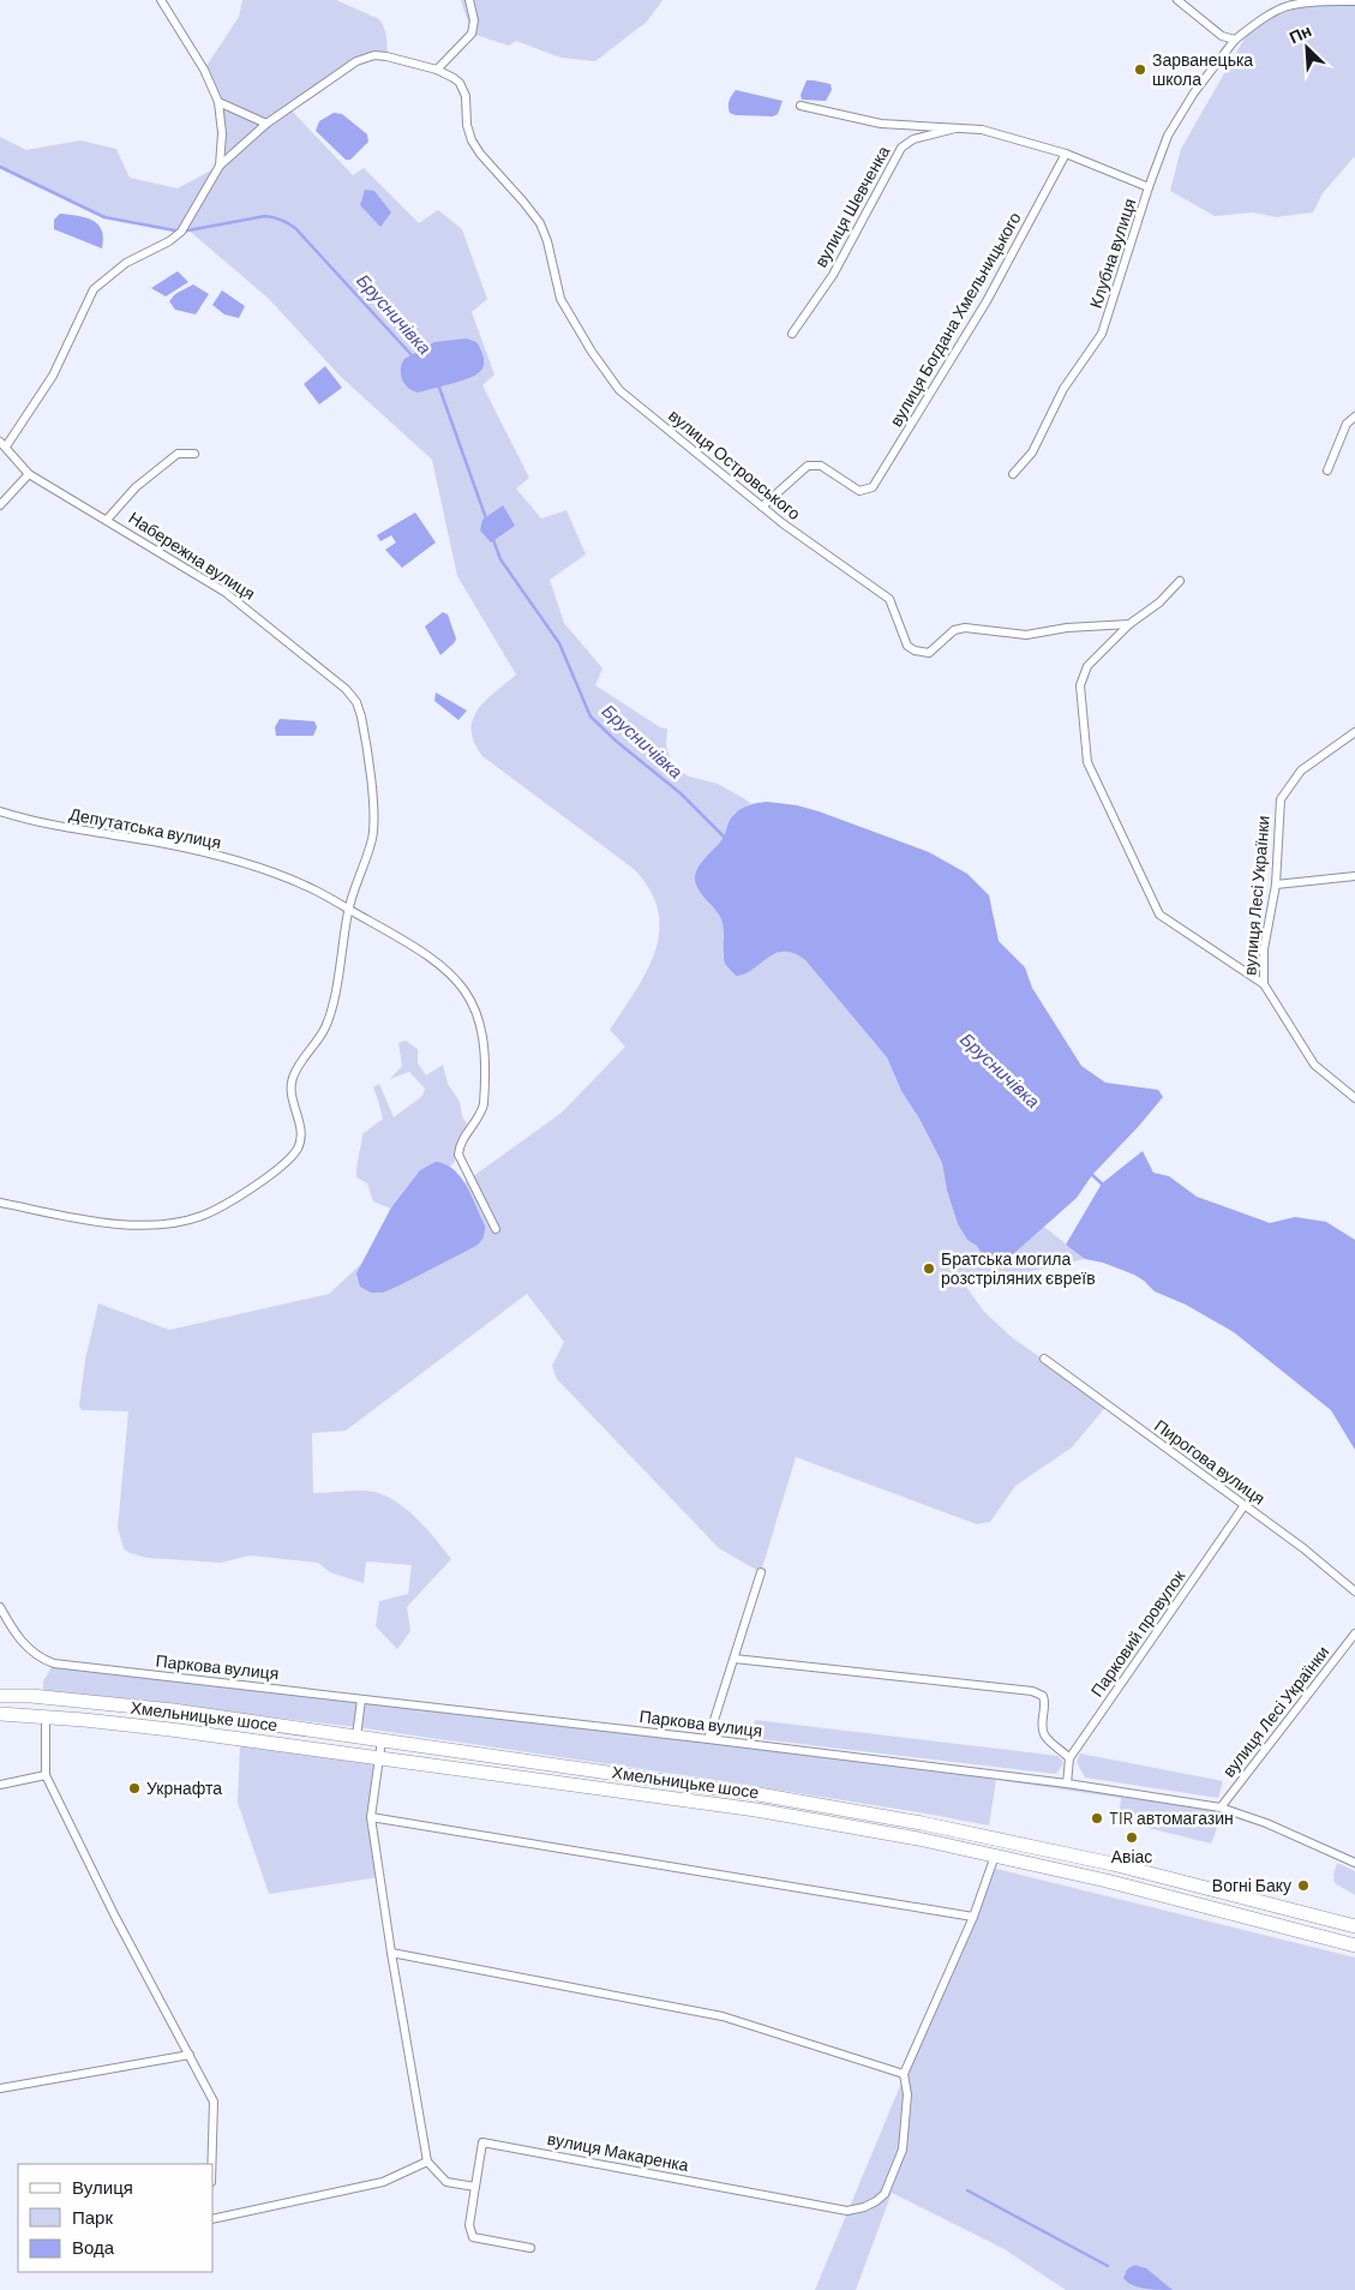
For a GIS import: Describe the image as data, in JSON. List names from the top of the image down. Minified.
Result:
{"streets":{"highway":["Хмельницьке шосе"],"street":["вулиця Шевченка","Клубна вулиця","вулиця Богдана Хмельницького","вулиця Островського","Набережна вулиця","Депутатська вулиця","вулиця Лесі Українки","Пирогова вулиця","Парковий провулок","Паркова вулиця","вулиця Макаренка"]},"crossings":[["вулиця Богдана Хмельницького","вулиця Островського"],["Набережна вулиця","Депутатська вулиця"],["вулиця Лесі Українки","Паркова вулиця"],["Пирогова вулиця","Парковий провулок"],["Парковий провулок","Паркова вулиця"]],"water":["Брусничівка"],"places":["Зарванецька школа","Братська могила розстріляних євреїв","Укрнафта","TIR автомагазин","Авіас","Вогні Баку"],"legend":["Вулиця","Парк","Вода"],"north":"top left"}
